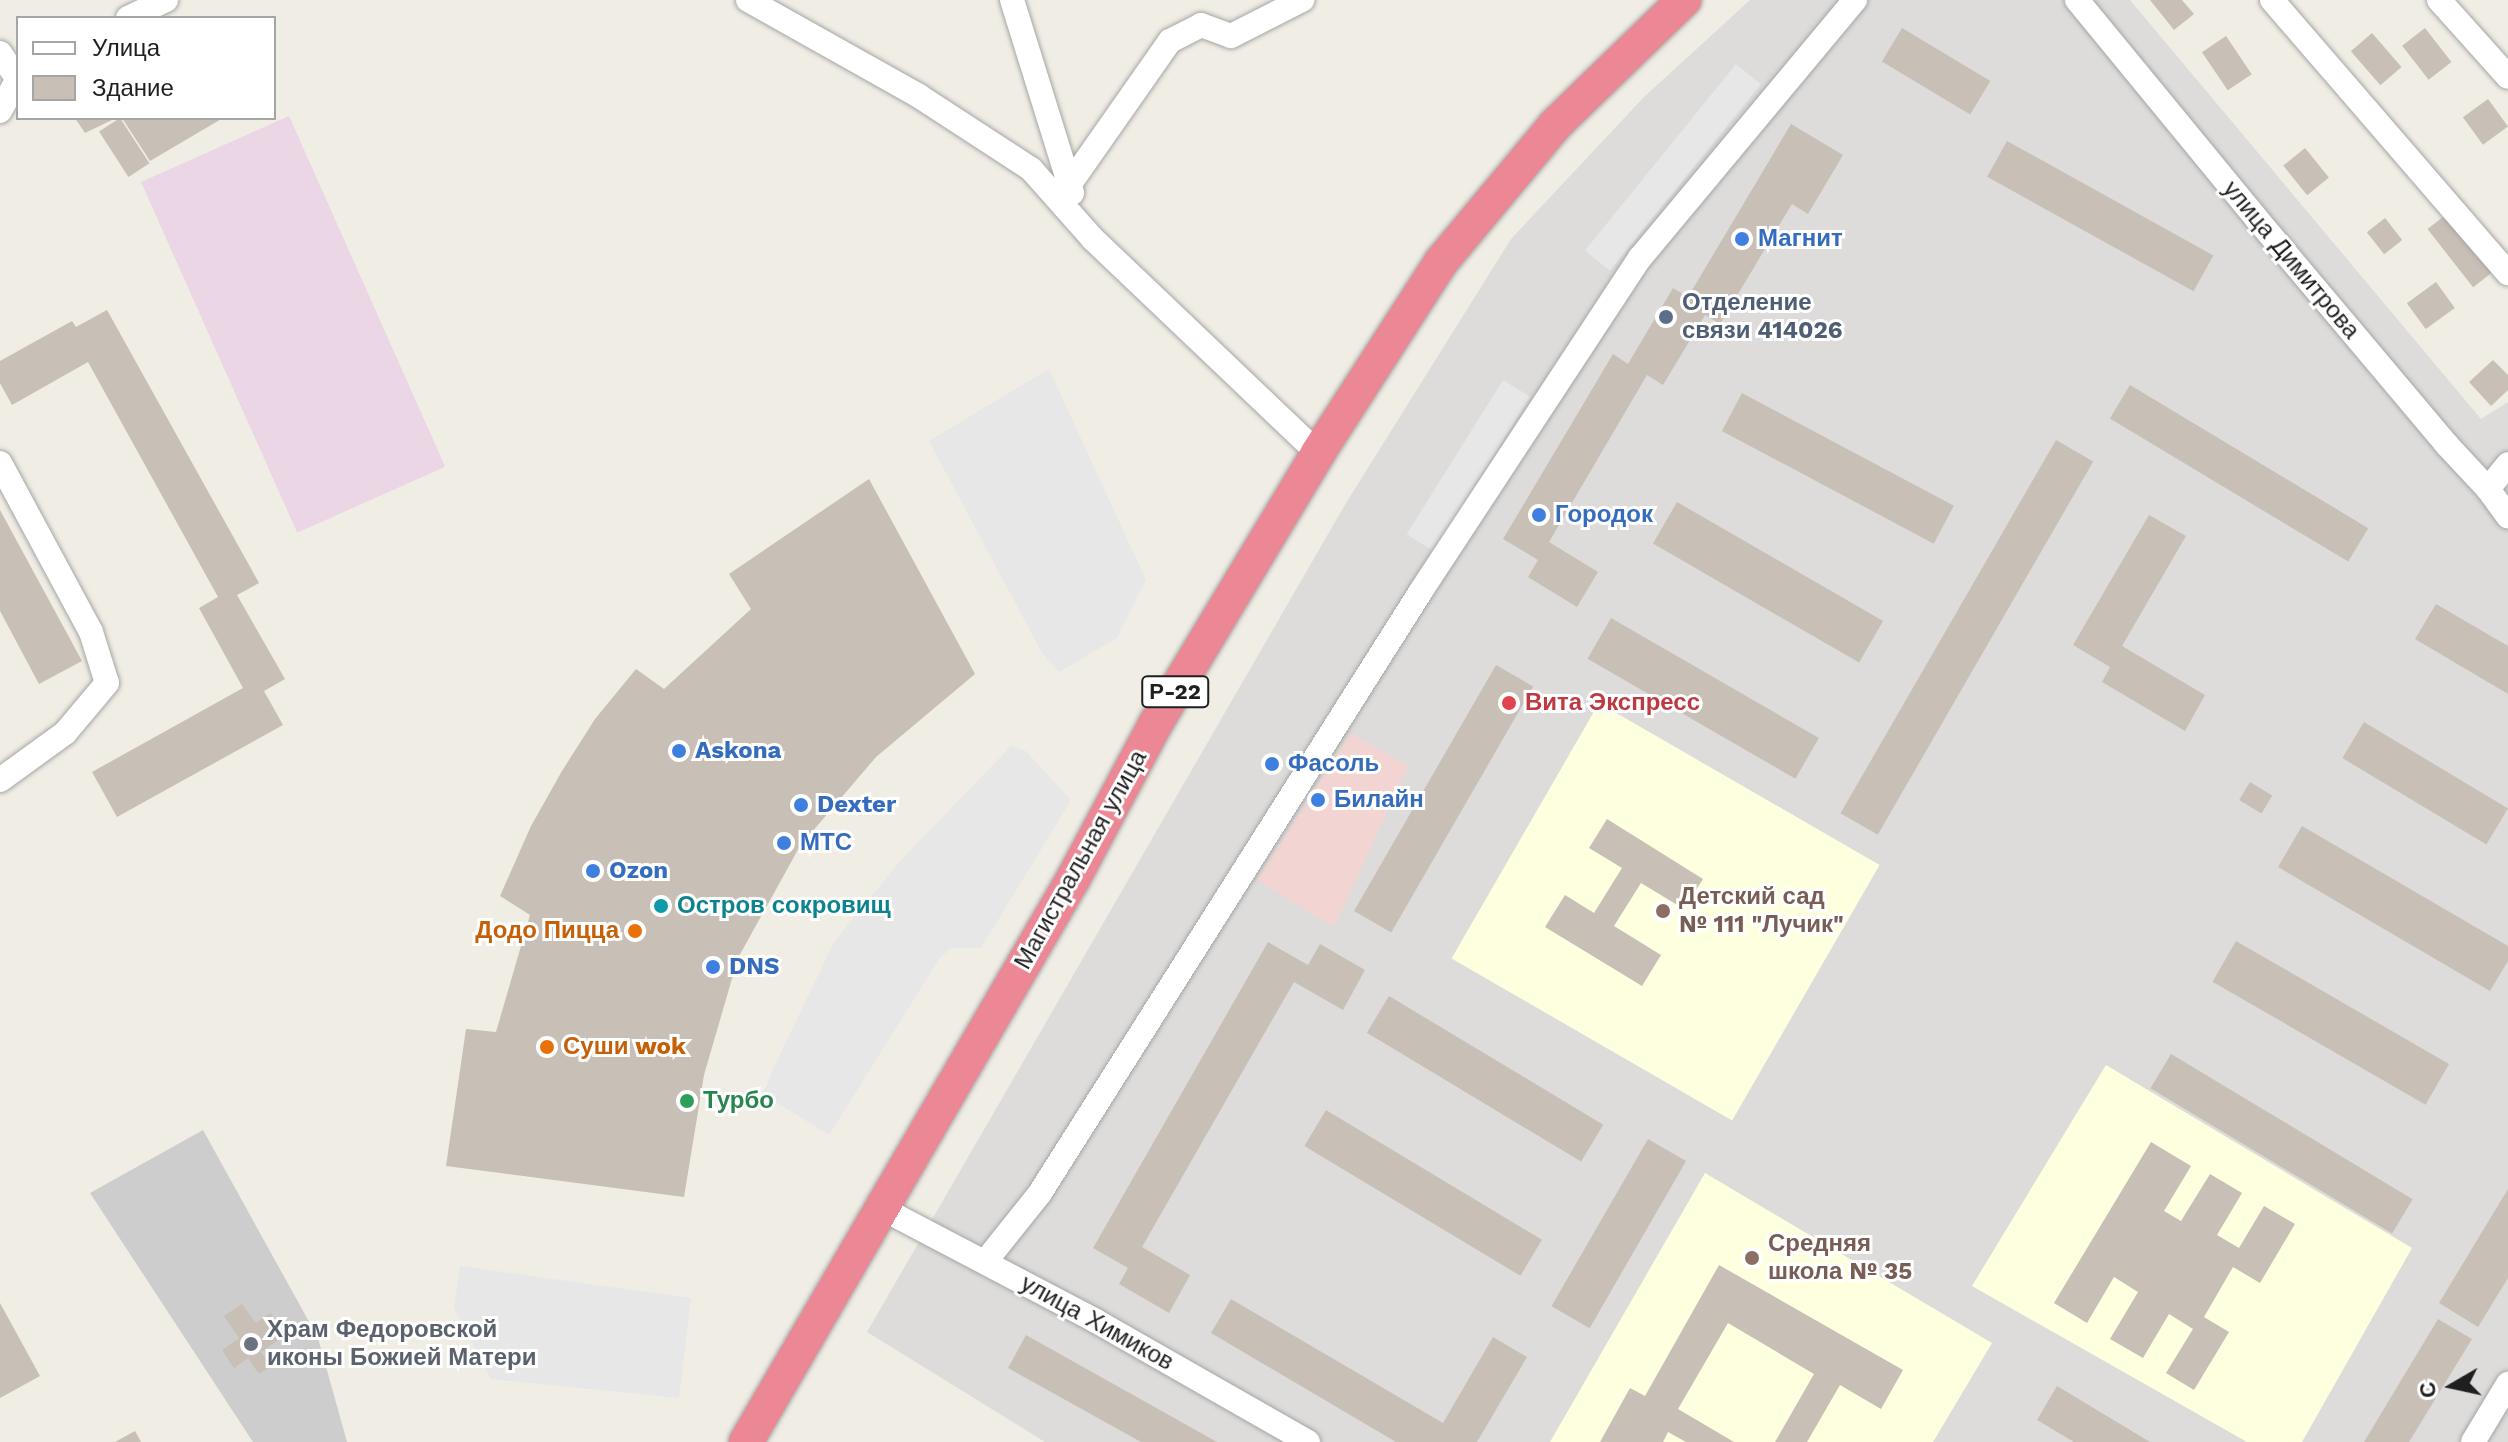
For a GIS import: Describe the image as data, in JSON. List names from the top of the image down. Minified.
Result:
{"streets":{"highway":["Р-22","Магистральная улица"],"street":["улица Димитрова","улица Химиков"]},"crossings":[["Магистральная улица","улица Химиков"]],"places":["Магнит","Отделение связи 414026","Городок","Вита Экспресс","Askona","Фасоль","Билайн","Dexter","МТС","Ozon","Остров сокровищ","Детский сад № 111 \"Лучик\"","Додо Пицца","DNS","Суши wok","Турбо","Средняя школа № 35","Храм Федоровской иконы Божией Матери"],"legend":["Улица","Здание"],"north":"left"}
